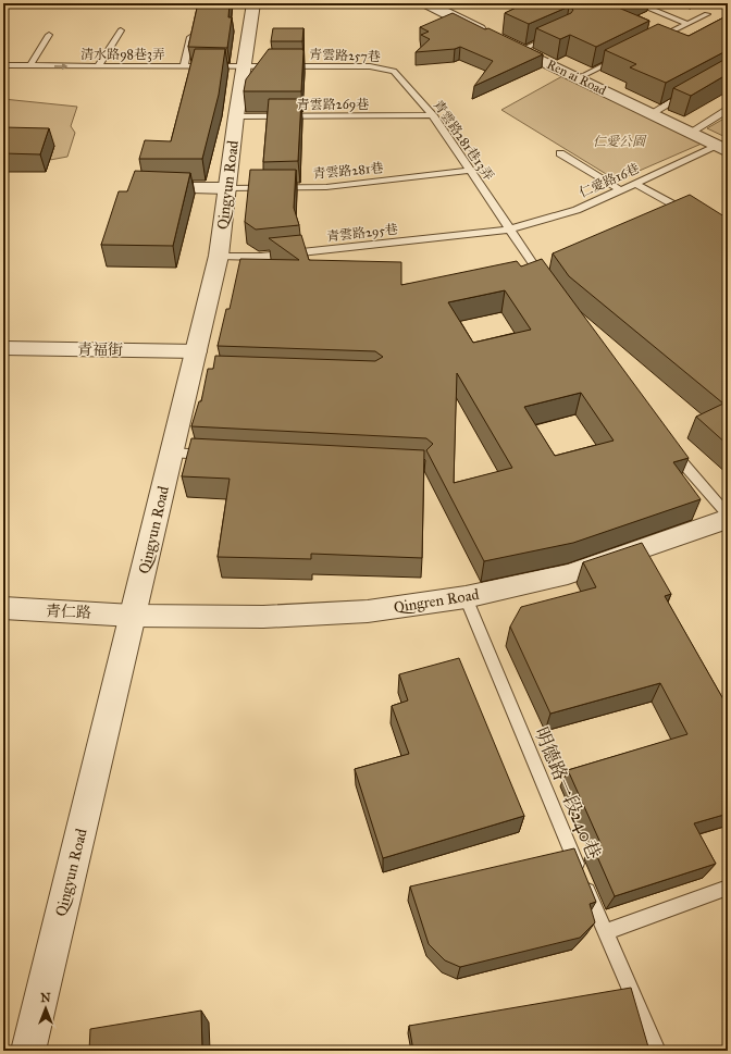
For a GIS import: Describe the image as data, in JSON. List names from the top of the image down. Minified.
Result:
{"streets":{"street":["Ren ai Road","Qingyun Road","青福街","Qingren Road","青仁路"],"lane":["清水路98巷3弄","青雲路257巷","青雲路269巷","青雲路281巷13弄","青雲路281巷","仁愛路16巷","青雲路295巷","明德路一段240巷"]},"crossings":[["清水路98巷3弄","青雲路257巷"],["清水路98巷3弄","Qingyun Road"],["青雲路257巷","青雲路281巷13弄"],["青雲路257巷","Qingyun Road"],["Ren ai Road","仁愛路16巷"],["青雲路269巷","青雲路281巷13弄"],["青雲路269巷","Qingyun Road"],["青雲路281巷13弄","青雲路281巷"],["青雲路281巷13弄","仁愛路16巷"],["青雲路281巷13弄","青雲路295巷"],["青雲路281巷","Qingyun Road"],["仁愛路16巷","青雲路295巷"],["Qingyun Road","青雲路295巷"],["Qingyun Road","青福街"],["Qingyun Road","Qingren Road"],["Qingyun Road","青仁路"],["Qingren Road","青仁路"],["Qingren Road","明德路一段240巷"]],"parks":["仁愛公園"],"north":"top"}
